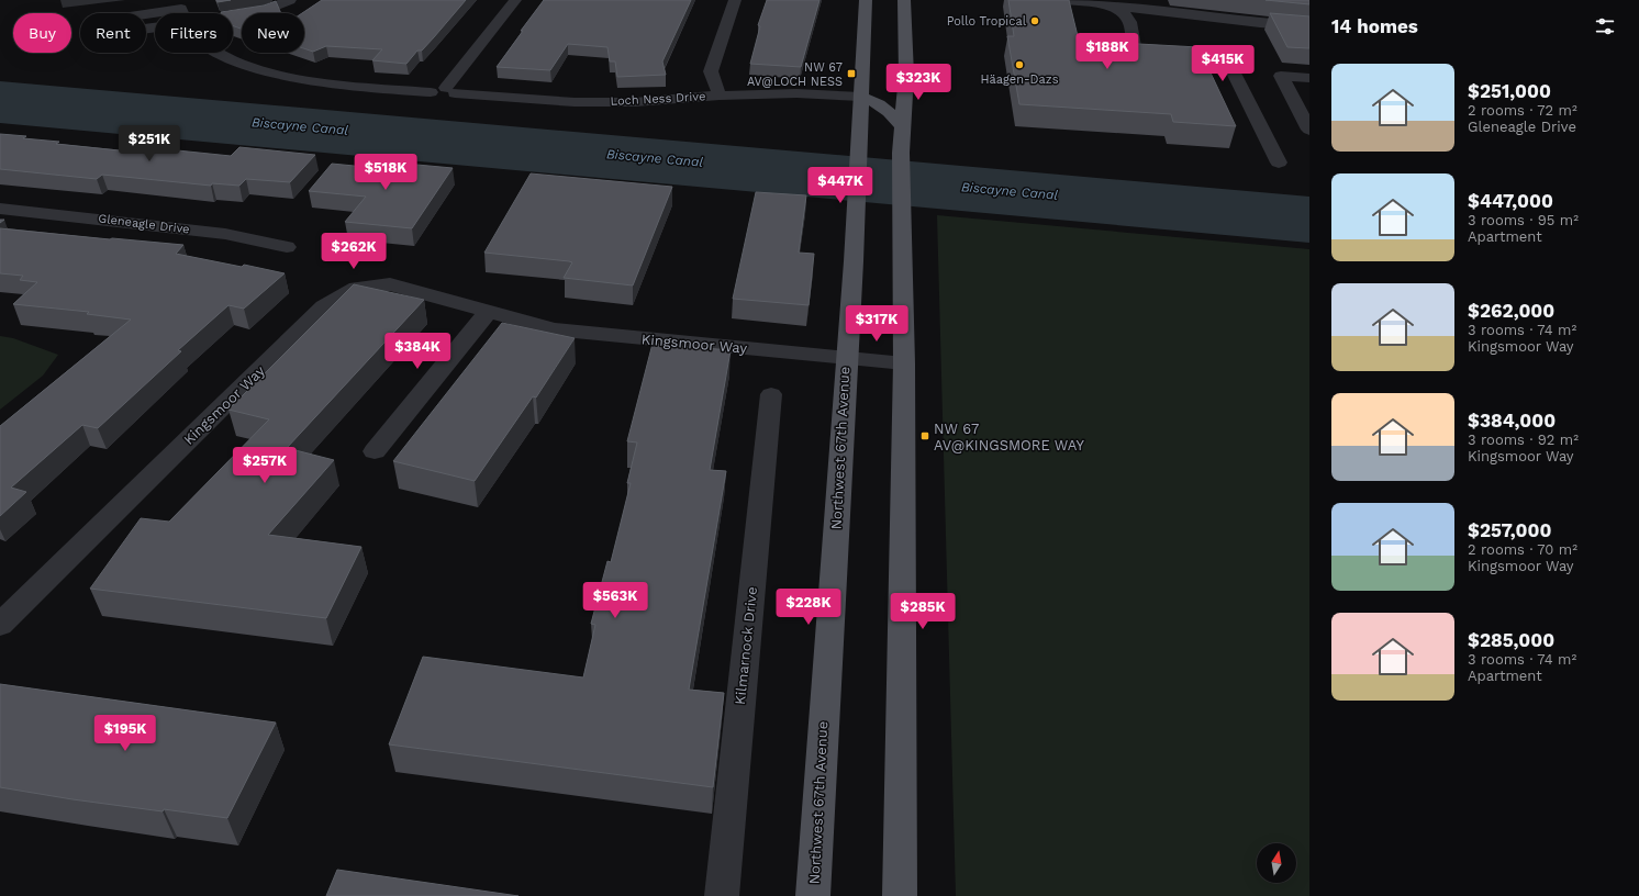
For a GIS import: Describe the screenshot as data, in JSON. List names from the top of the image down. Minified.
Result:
{"streets":{"main road":["Northwest 67th Avenue"],"street":["Loch Ness Drive","Gleneagle Drive","Kingsmoor Way","Kilmarnock Drive"]},"crossings":[["Loch Ness Drive","Northwest 67th Avenue"],["Kingsmoor Way","Northwest 67th Avenue"]],"water":["Biscayne Canal"],"places":{"other":["Pollo Tropical","Häagen-Dazs"],"transit":["NW 67 AV@LOCH NESS","NW 67 AV@KINGSMORE WAY"]},"north":"top","page":{"heading":"14 homes","chip":["Buy","Rent","Filters","New"],"price":["$188K","$415K","$323K","$251K","$518K","$447K","$262K","$317K","$384K","$257K","$563K","$228K","$285K","$195K"],"list":[{"name":"$251,000","note":"2 rooms · 72 m² · Gleneagle Drive"},{"name":"$447,000","note":"3 rooms · 95 m² · Apartment"},{"name":"$262,000","note":"3 rooms · 74 m² · Kingsmoor Way"},{"name":"$384,000","note":"3 rooms · 92 m² · Kingsmoor Way"},{"name":"$257,000","note":"2 rooms · 70 m² · Kingsmoor Way"},{"name":"$285,000","note":"3 rooms · 74 m² · Apartment"}]}}
